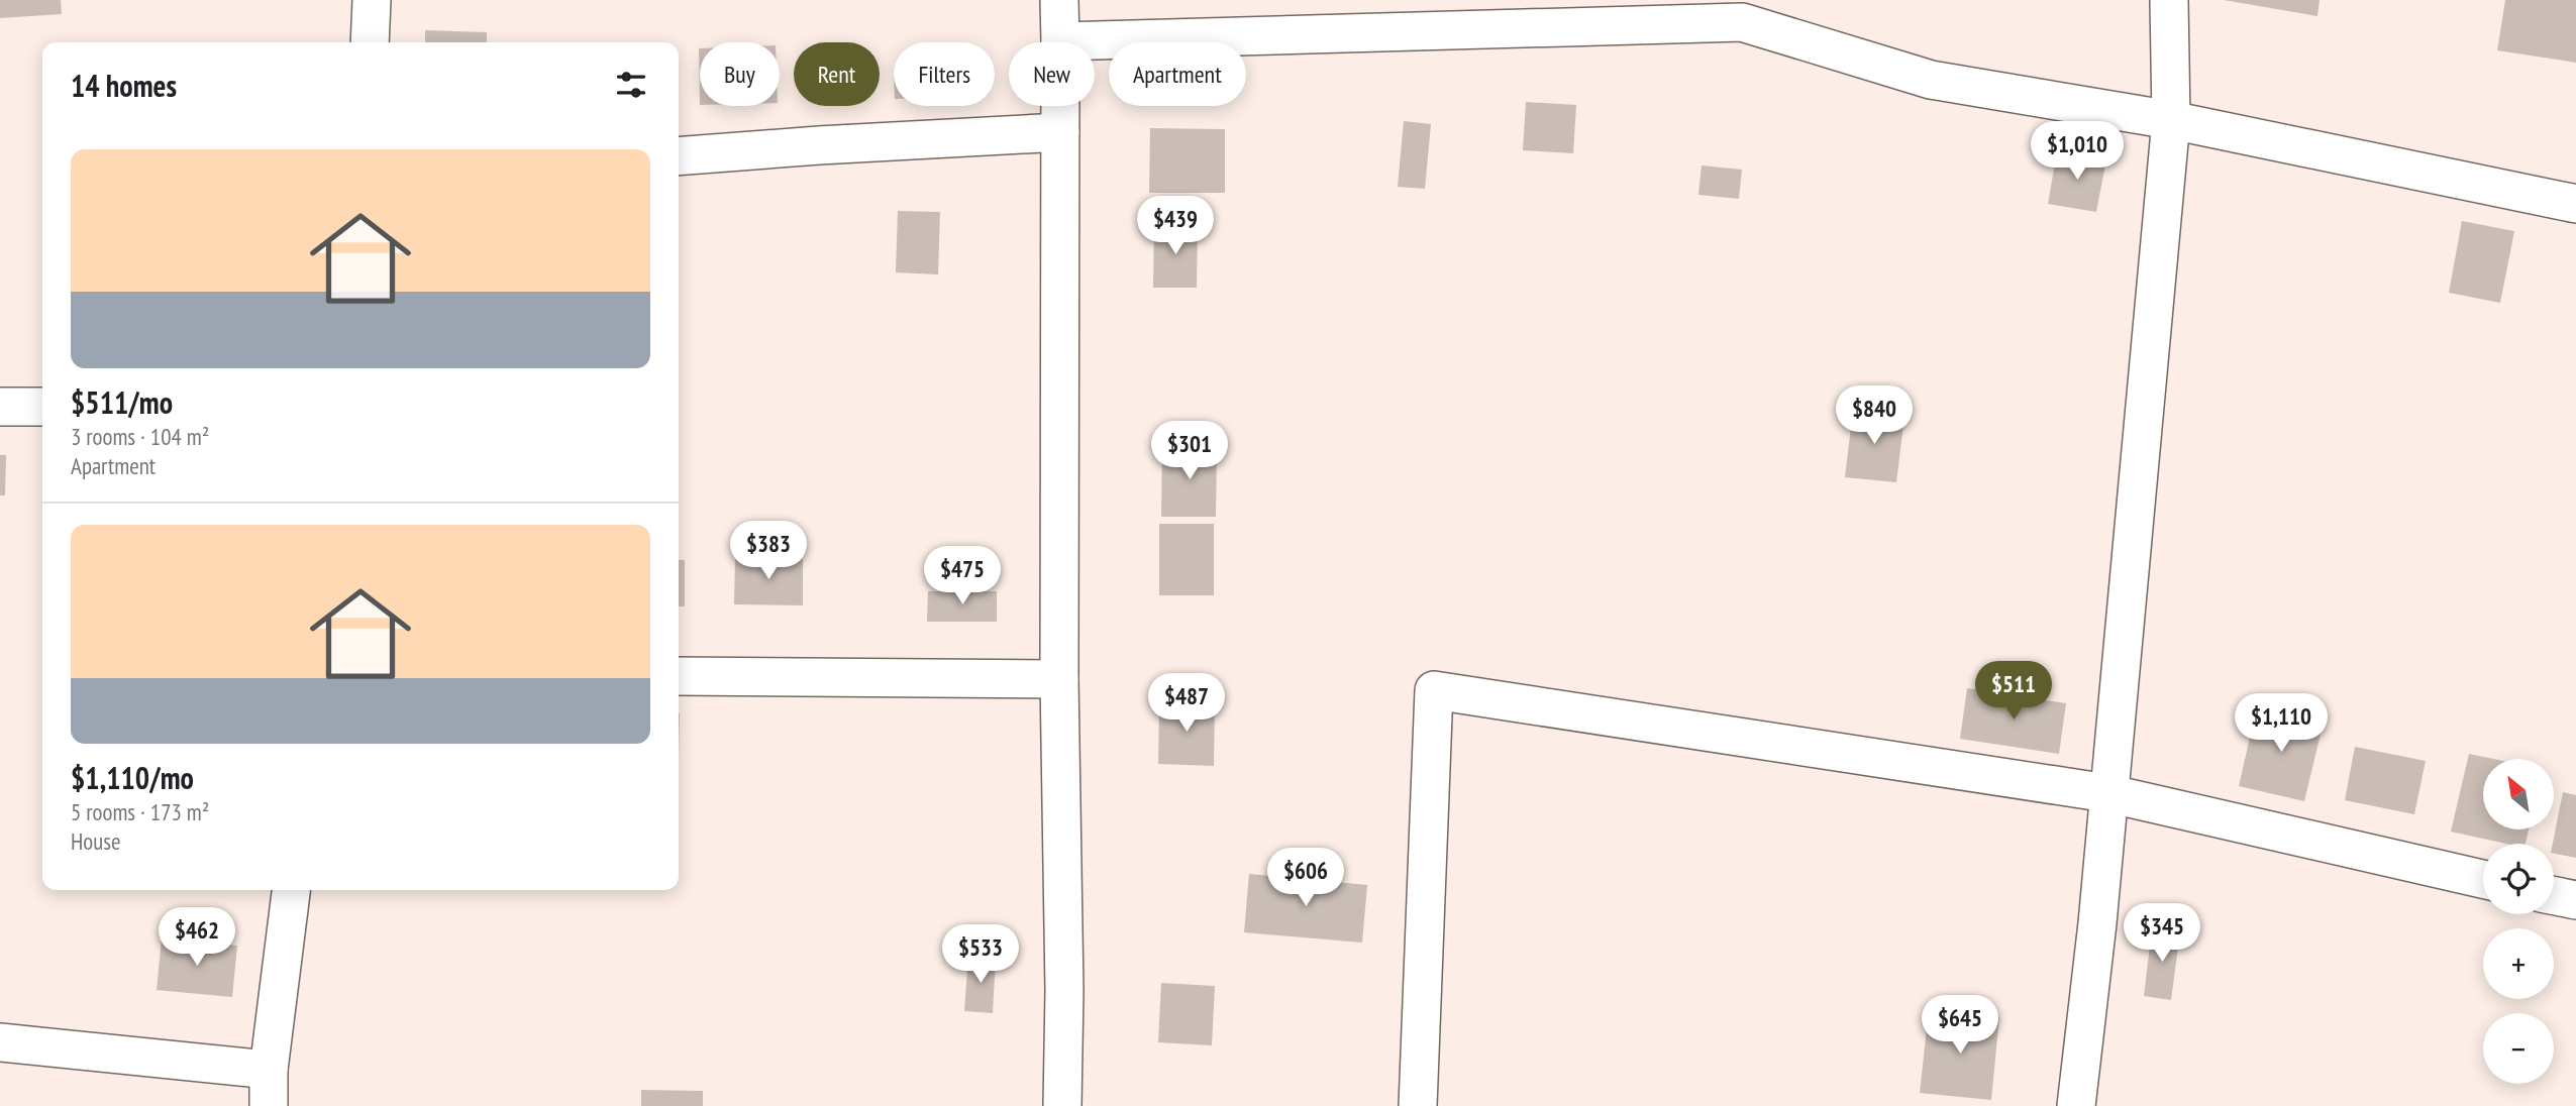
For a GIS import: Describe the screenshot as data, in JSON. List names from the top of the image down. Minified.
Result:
{"north":"top left","page":{"chip":["Buy","Rent","Filters","New","Apartment"],"heading":"14 homes","price":["$1,010","$439","$840","$301","$383","$475","$511","$487","$1,110","$606","$345","$462","$533","$645"],"list":[{"name":"$511/mo","note":"3 rooms · 104 m² · Apartment"},{"name":"$1,110/mo","note":"5 rooms · 173 m² · House"}],"map_buttons":["+","−"]}}
